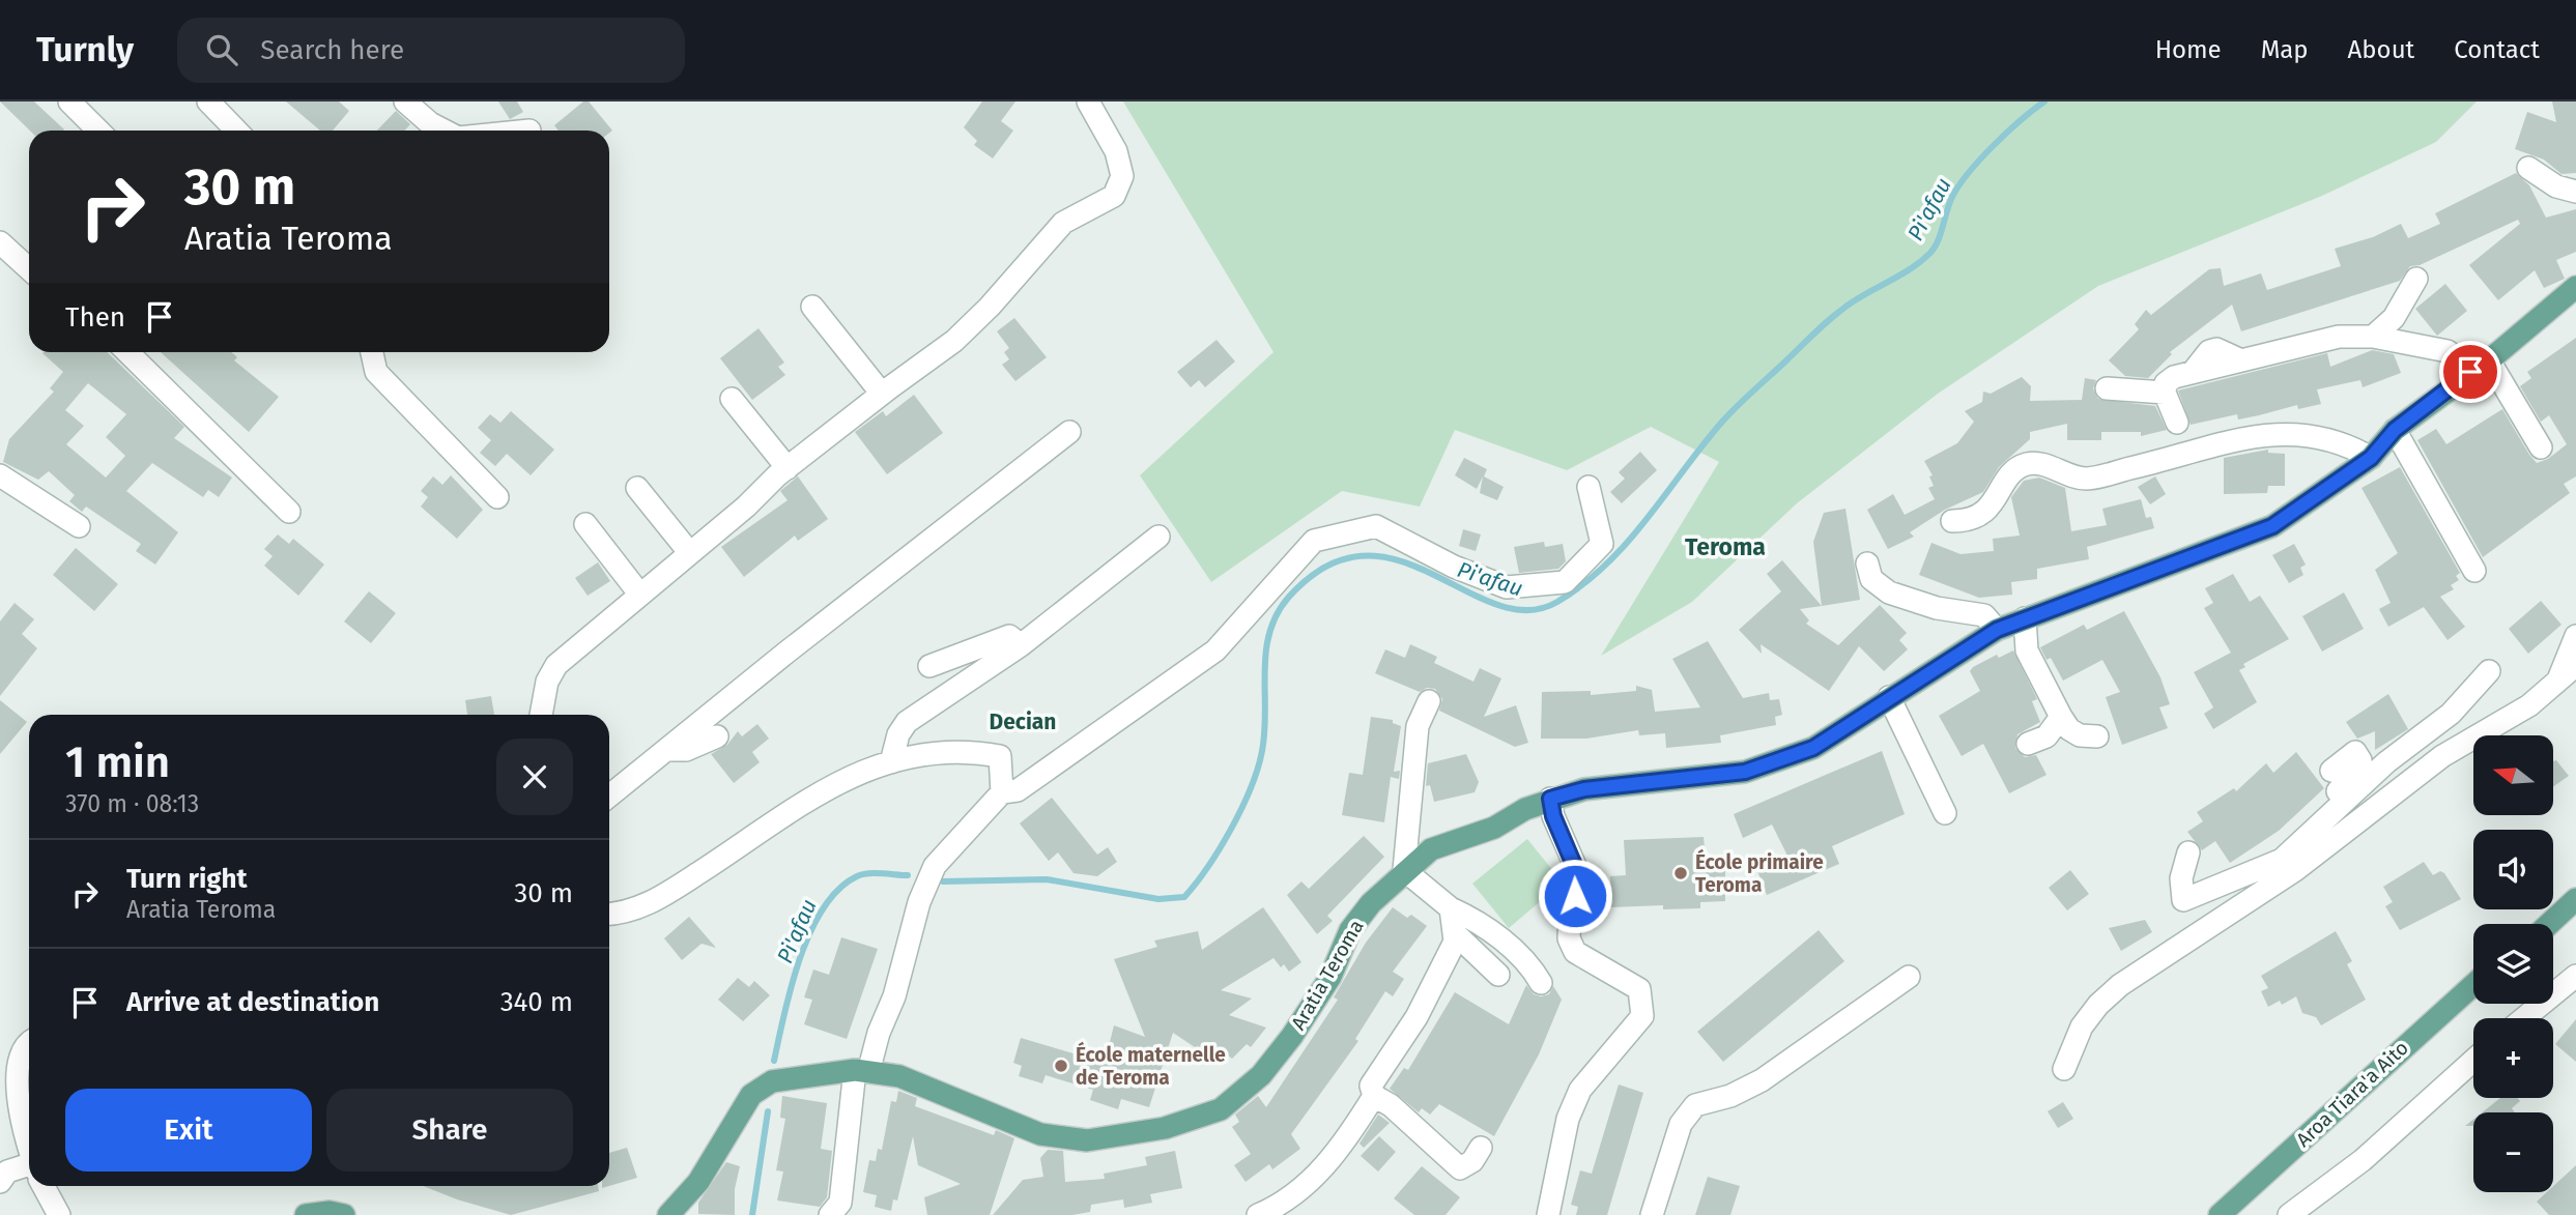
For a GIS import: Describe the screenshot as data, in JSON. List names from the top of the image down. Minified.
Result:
{"streets":{"main road":["Aratia Teroma","Aroa Tiara'a Aito"]},"districts":["Teroma","Decian"],"water":["Pi'afau"],"places":["École primaire Teroma","École maternelle de Teroma"],"north":"left","page":{"header":"Turnly","search":"Search here","nav":["Home","Map","About","Contact"],"turn":["30 m","Aratia Teroma"],"then":"Then","heading":["1 min","370 m · 08:13"],"map_buttons":["+","−"],"list":[{"name":"Turn right","note":"Aratia Teroma","value":"30 m"},{"name":"Arrive at destination","value":"340 m"}],"buttons":["Exit","Share"]}}
